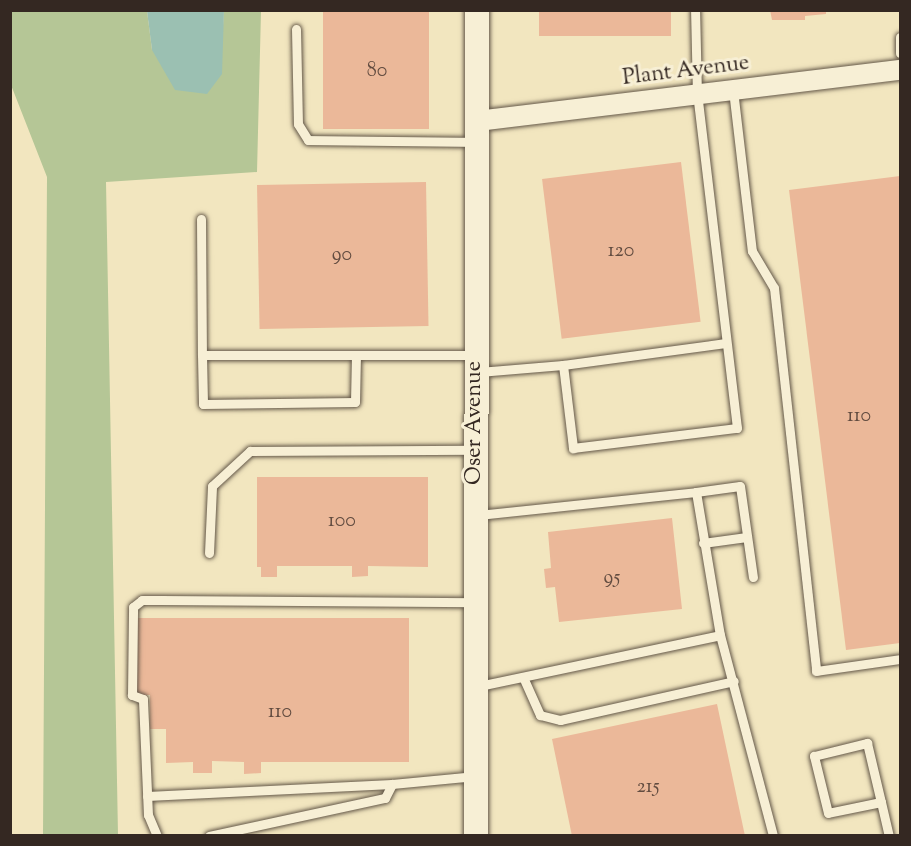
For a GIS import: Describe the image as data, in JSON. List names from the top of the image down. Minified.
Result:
{"streets":{"street":["Plant Avenue","Oser Avenue"]},"crossings":[["Plant Avenue","Oser Avenue"]],"house_numbers":["80","120","90","110","100","95","110","215"]}
